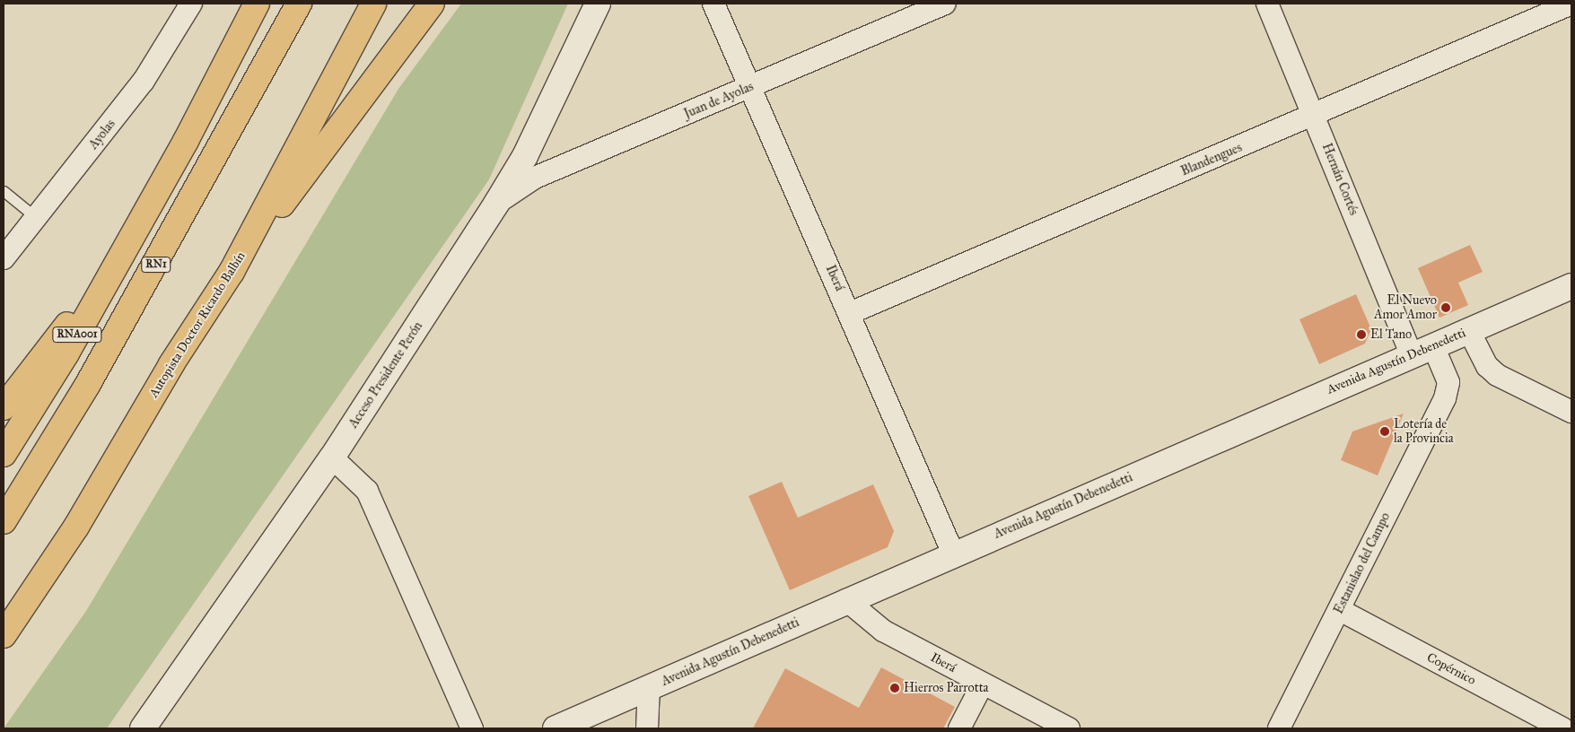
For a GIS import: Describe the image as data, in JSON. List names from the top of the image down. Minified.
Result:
{"streets":{"highway":["RN1","Autopista Doctor Ricardo Balbín","RNA001"],"main road":["Avenida Agustín Debenedetti","Acceso Presidente Perón"],"street":["Juan de Ayolas","Ayolas","Blandengues","Hernán Cortés","Iberá","Estanislao del Campo","Copérnico"]},"crossings":[["Juan de Ayolas","Iberá"],["Juan de Ayolas","Acceso Presidente Perón"],["Blandengues","Hernán Cortés"],["Blandengues","Iberá"],["Hernán Cortés","Avenida Agustín Debenedetti"],["Hernán Cortés","Estanislao del Campo"],["Iberá","Avenida Agustín Debenedetti"],["Estanislao del Campo","Copérnico"]],"places":["El Nuevo Amor Amor","El Tano","Lotería de la Provincia","Hierros Parrotta"]}
